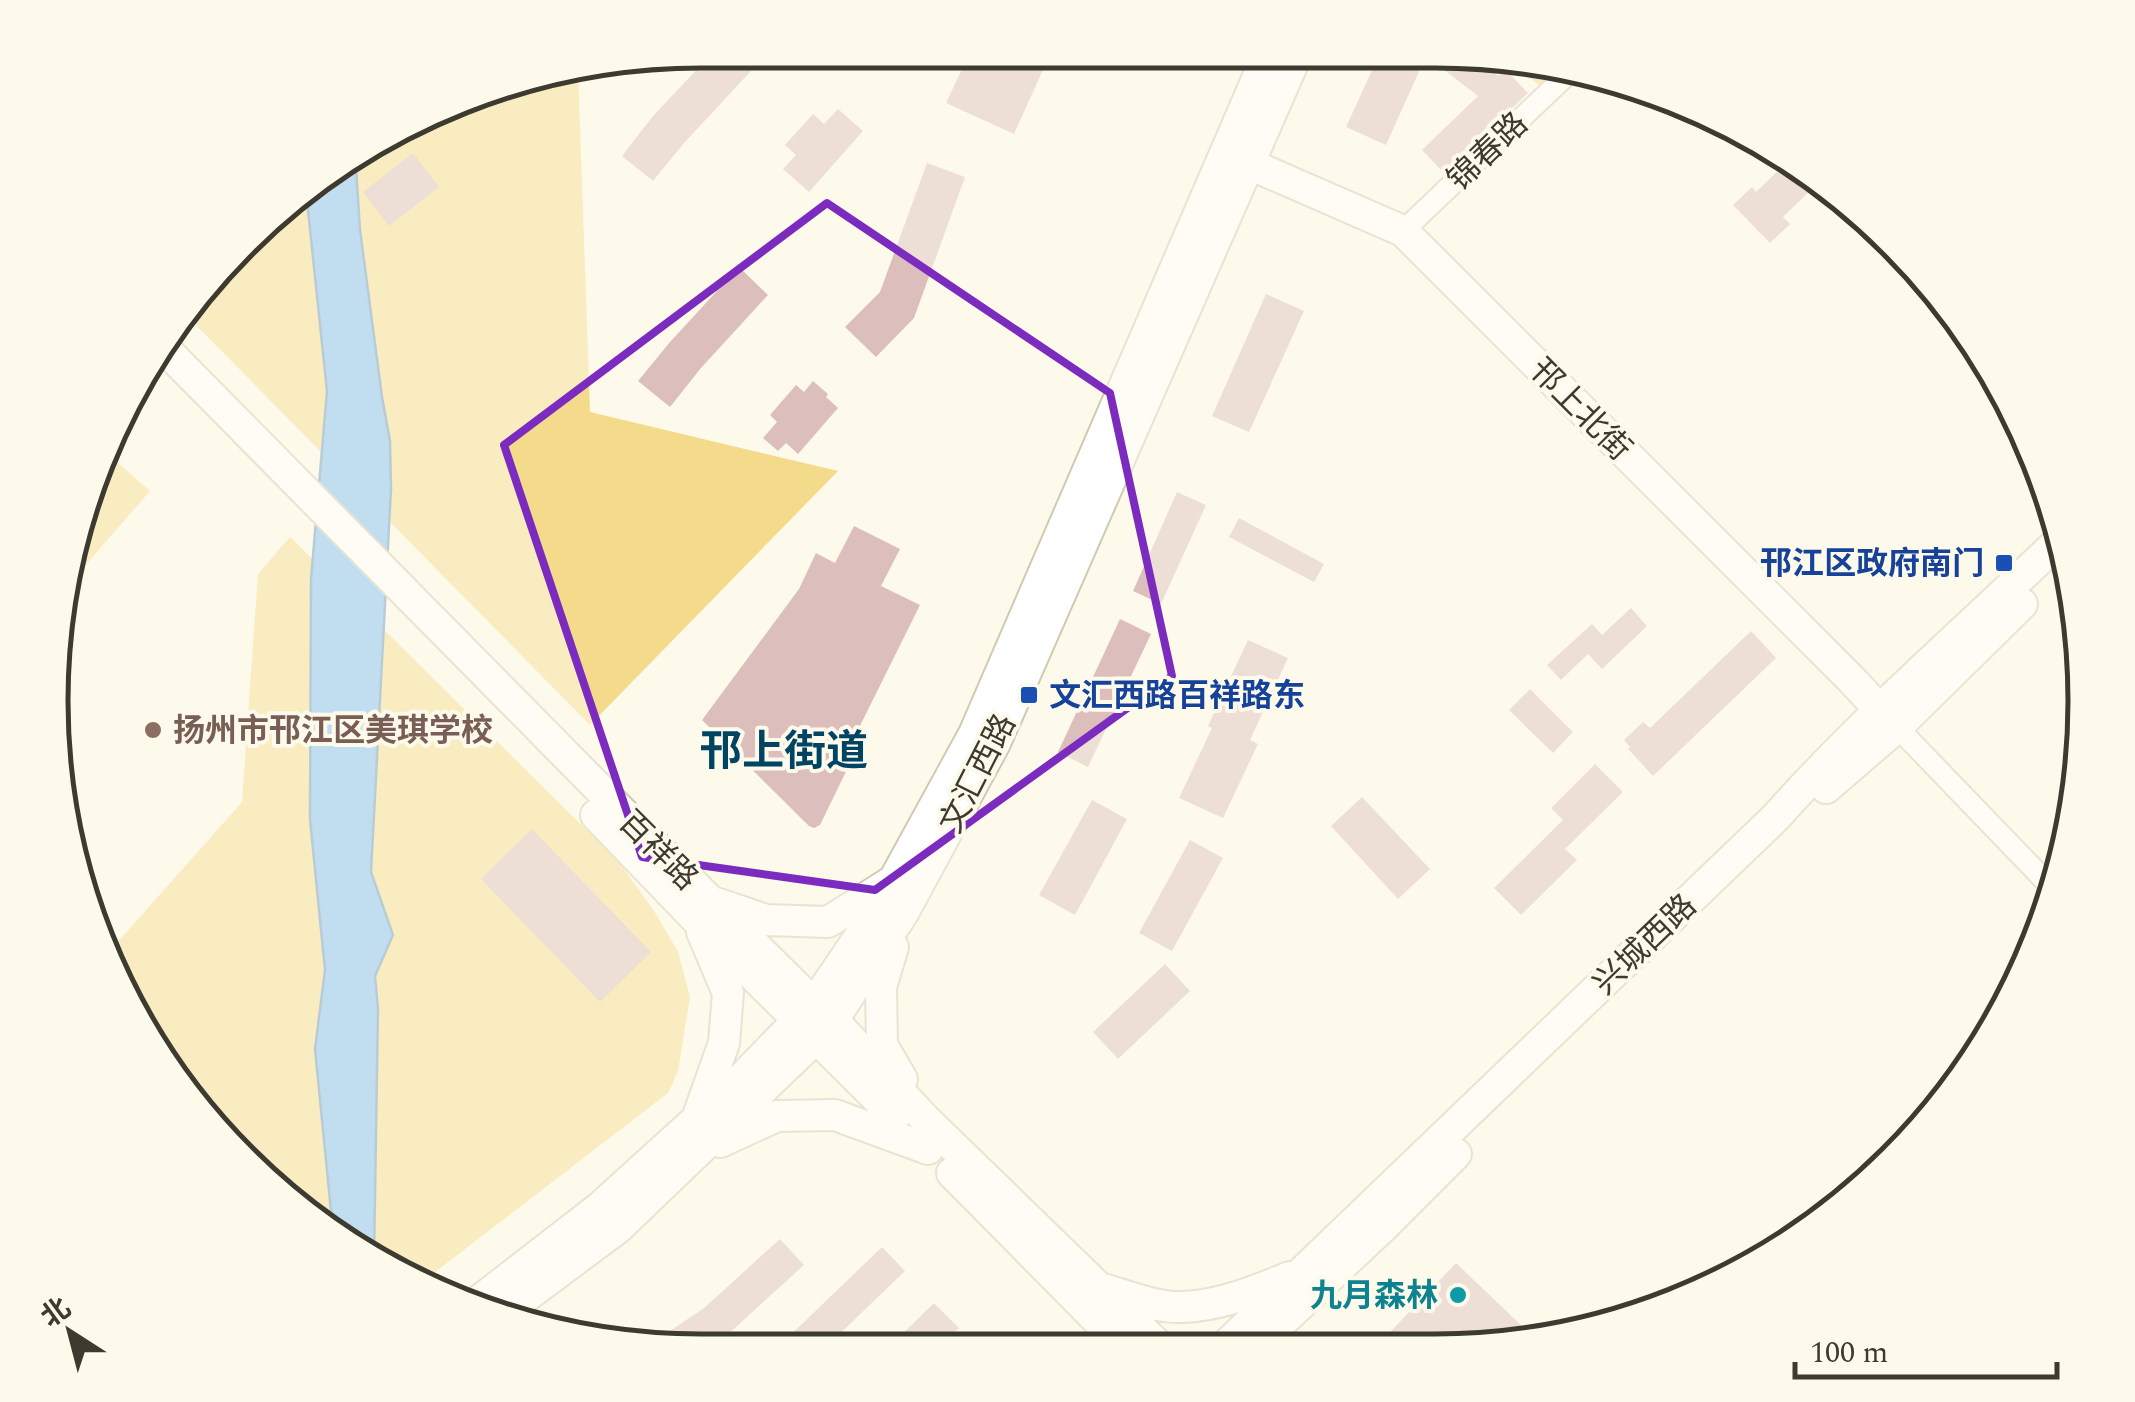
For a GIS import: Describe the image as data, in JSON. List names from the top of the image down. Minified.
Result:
{"streets":{"street":["锦春路","邗上北街","文汇西路","百祥路","兴城西路"]},"crossings":[["锦春路","邗上北街"],["邗上北街","文汇西路"],["邗上北街","兴城西路"],["文汇西路","百祥路"]],"districts":["邗上街道"],"places":{"transit":["邗江区政府南门","文汇西路百祥路东"],"other":["扬州市邗江区美琪学校","九月森林"]},"scale_bar":"100 m","north":"top left"}
